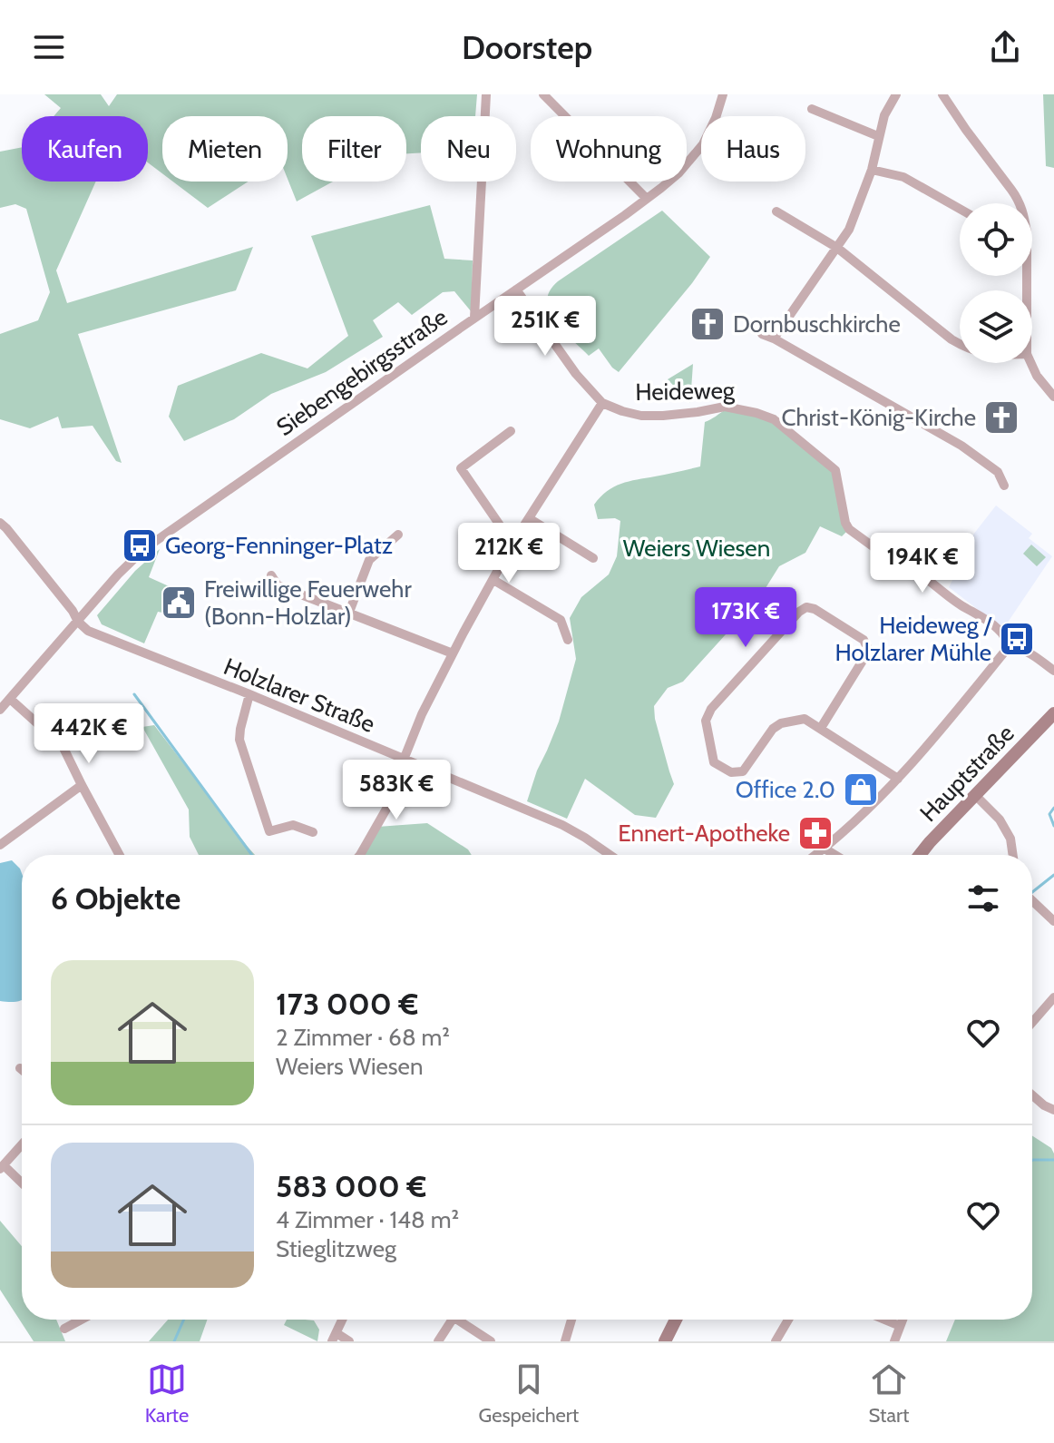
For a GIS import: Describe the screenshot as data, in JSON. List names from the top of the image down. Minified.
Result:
{"streets":{"main road":["Hauptstraße"],"street":["Siebengebirgsstraße","Heideweg","Holzlarer Straße"]},"crossings":[["Siebengebirgsstraße","Heideweg"],["Siebengebirgsstraße","Holzlarer Straße"]],"parks":["Weiers Wiesen"],"places":{"church":["Dornbuschkirche","Christ-König-Kirche"],"bus stop":["Georg-Fenninger-Platz","Heideweg / Holzlarer Mühle"],"public building":["Freiwillige Feuerwehr (Bonn-Holzlar)"],"shop":["Office 2.0"],"pharmacy":["Ennert-Apotheke"]},"page":{"header":"Doorstep","chip":["Kaufen","Mieten","Filter","Neu","Wohnung","Haus"],"price":["251K €","212K €","194K €","173K €","442K €","583K €"],"heading":"6 Objekte","list":[{"name":"173 000 €","note":"2 Zimmer · 68 m² · Weiers Wiesen"},{"name":"583 000 €","note":"4 Zimmer · 148 m² · Stieglitzweg"}],"tabs":["Karte","Gespeichert","Start"]}}
